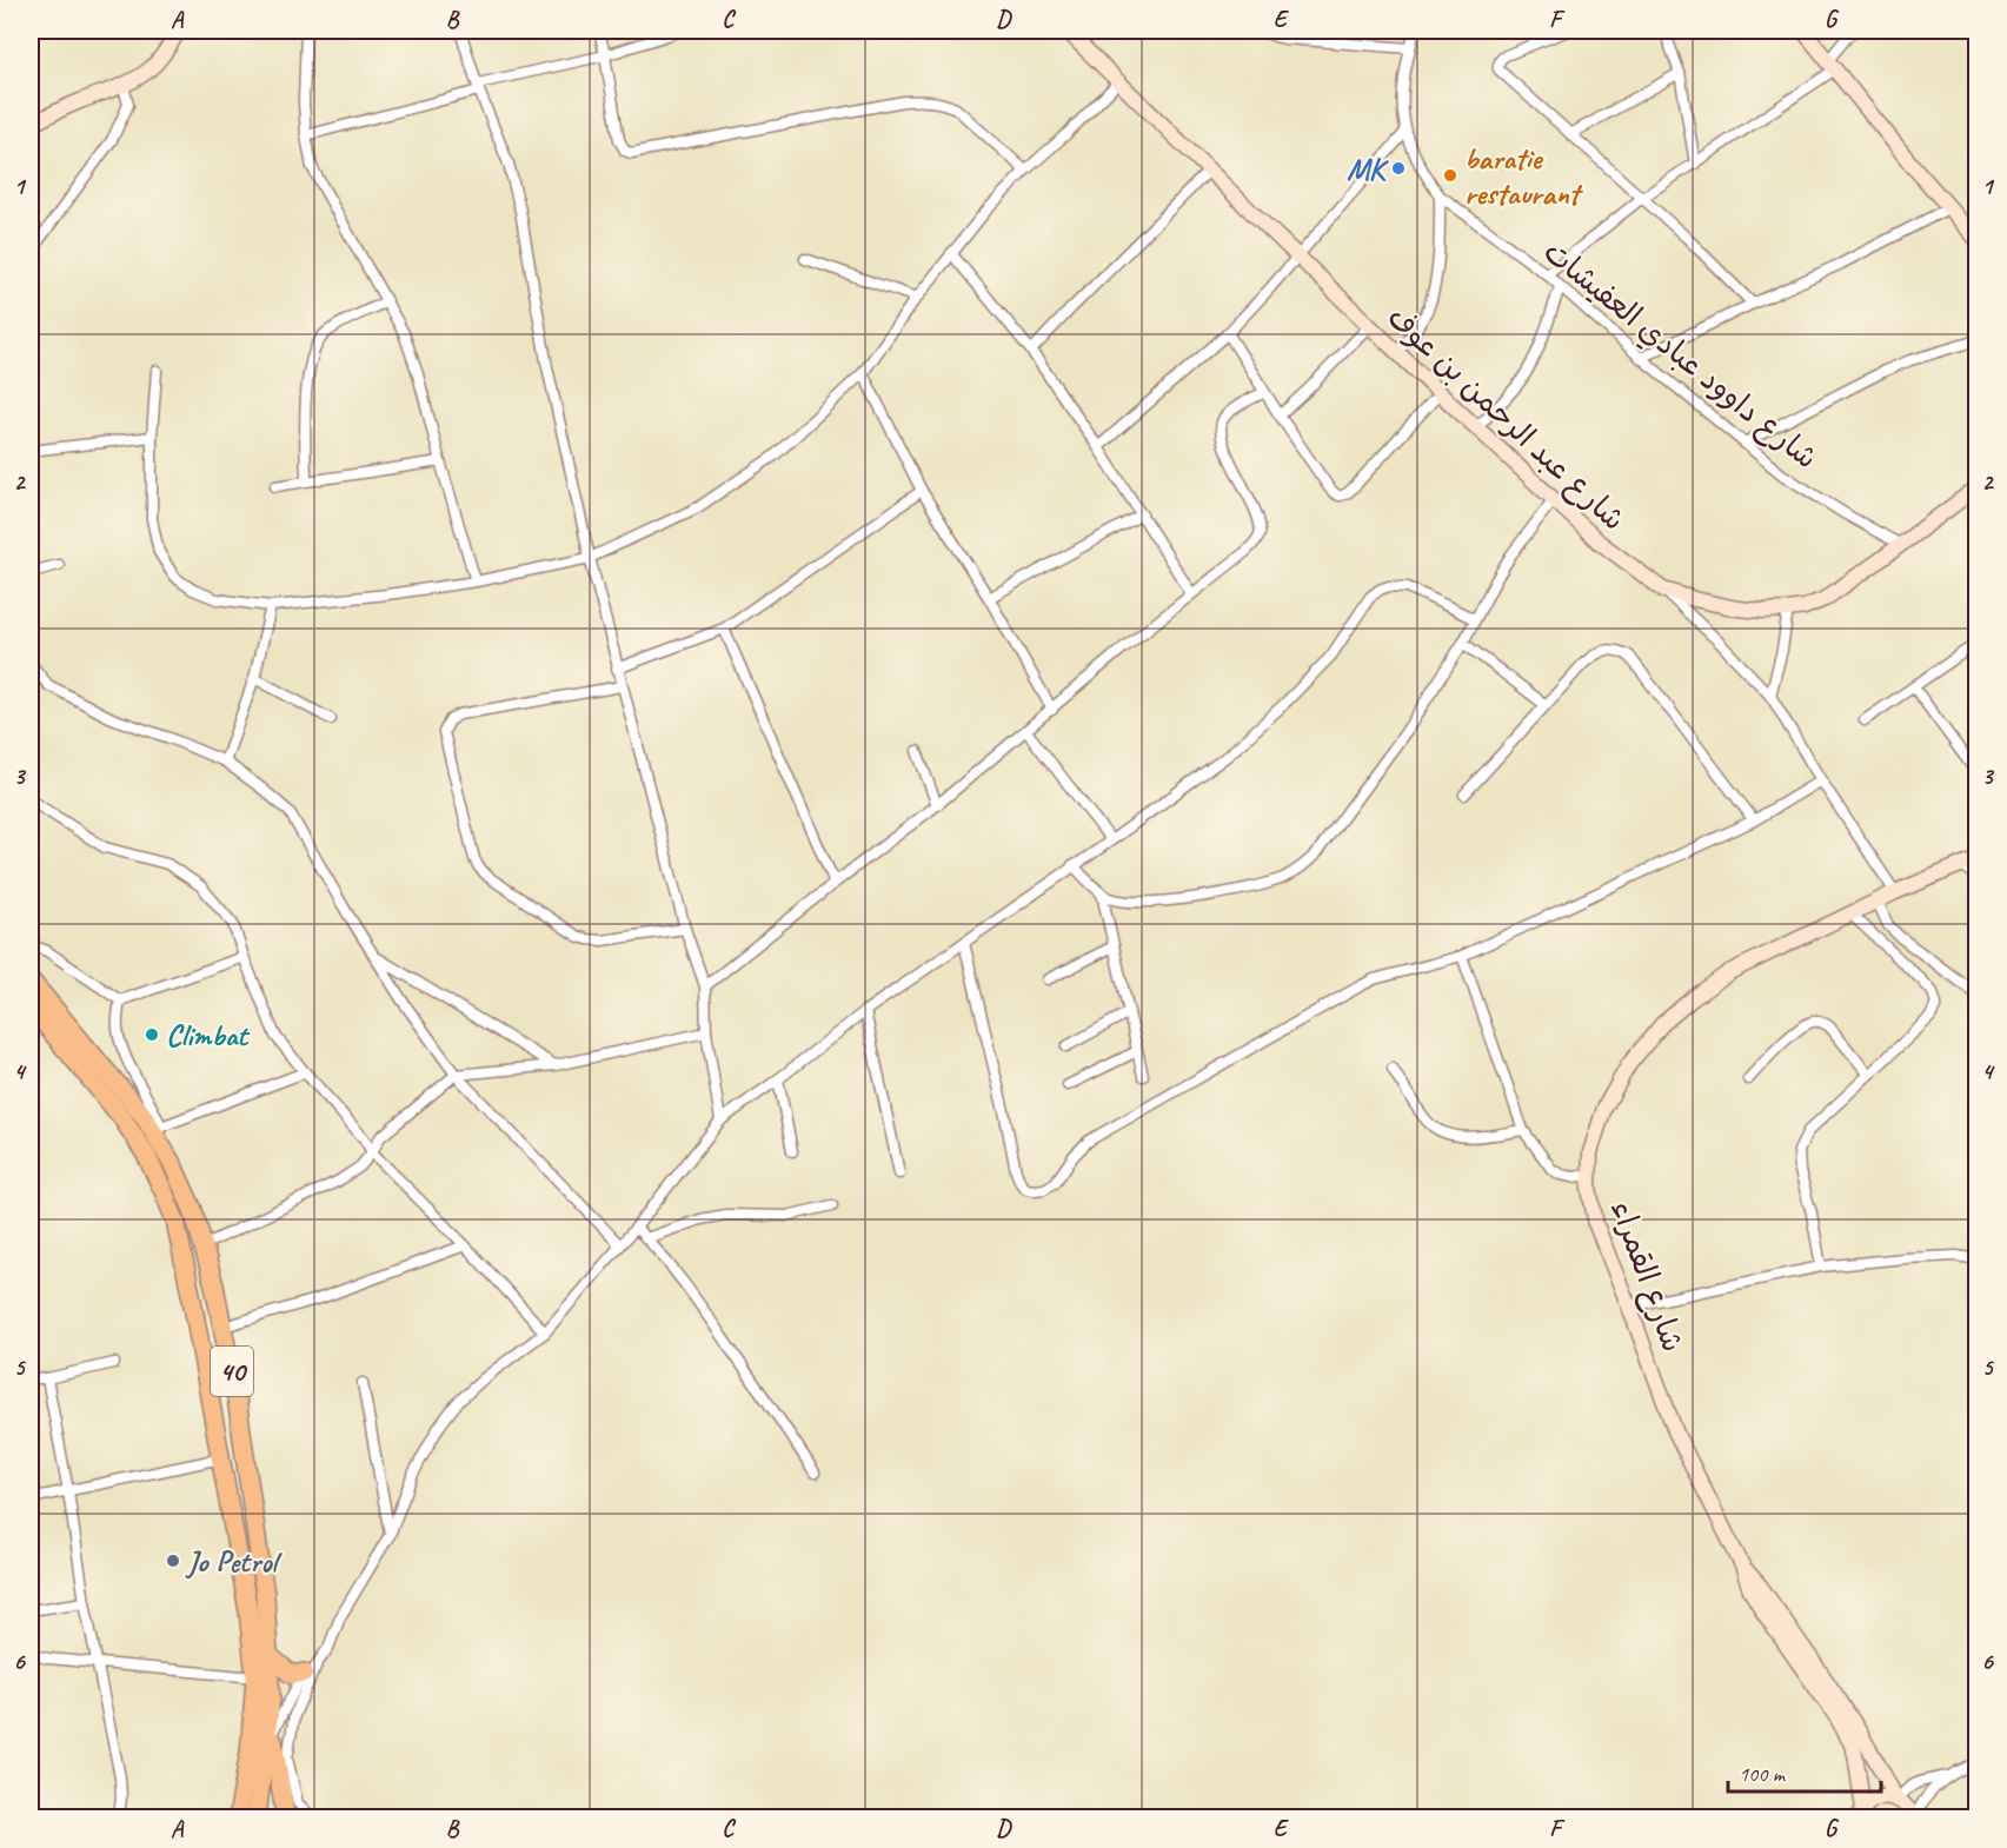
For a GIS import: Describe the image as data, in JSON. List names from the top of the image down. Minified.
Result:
{"streets":{"highway":["40"],"street":["شارع داوود عبادي العفيشات","شارع عبد الرحمن بن عوف","شارع القمراء"]},"crossings":[["شارع داوود عبادي العفيشات","شارع عبد الرحمن بن عوف"]],"places":["MK","baratie restaurant","Climbat","Jo Petrol"],"scale_bar":"100 m","grid":{"columns":["A","B","C","D","E","F","G"],"rows":["1","2","3","4","5","6"]}}
